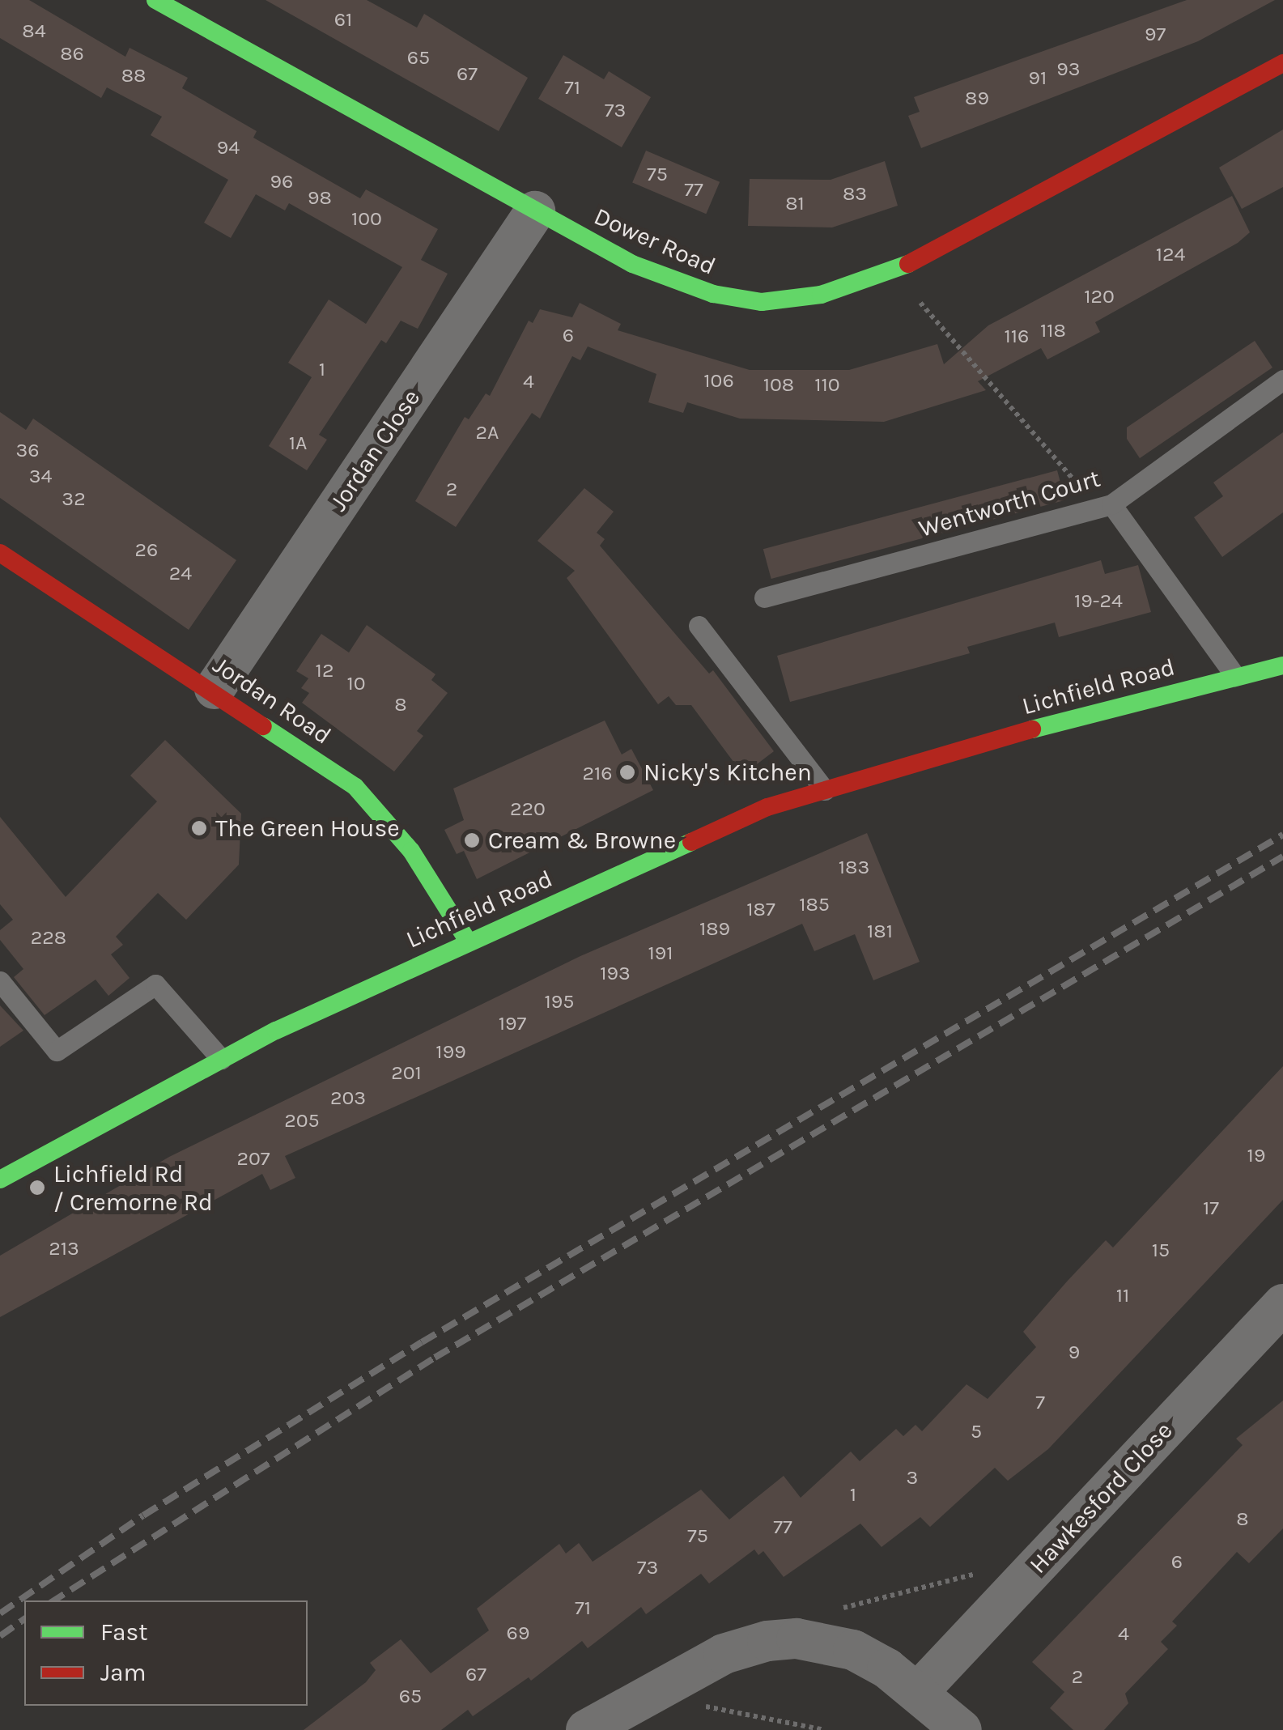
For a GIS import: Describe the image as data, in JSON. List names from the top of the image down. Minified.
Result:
{"streets":{"street":["Dower Road","Jordan Close","Lichfield Road","Jordan Road","Hawkesford Close"],"lane":["Wentworth Court"]},"crossings":[["Dower Road","Jordan Close"],["Jordan Close","Jordan Road"],["Lichfield Road","Jordan Road"]],"places":["Nicky's Kitchen","The Green House","Cream & Browne","Lichfield Rd / Cremorne Rd"],"house_numbers":["61","84","97","86","65","93","67","88","91","71","89","73","94","75","96","77","83","98","81","100","124","120","118","6","116","1","106","4","108","110","2A","1A","36","34","2","32","26","24","19-24","12","10","8","216","220","183","185","187","189","181","228","191","193","195","197","199","201","203","205","19","207","17","213","15","11","9","7","5","3","1","8","77","75","6","73","71","69","4","67","2","65"],"legend":["Fast","Jam"]}
